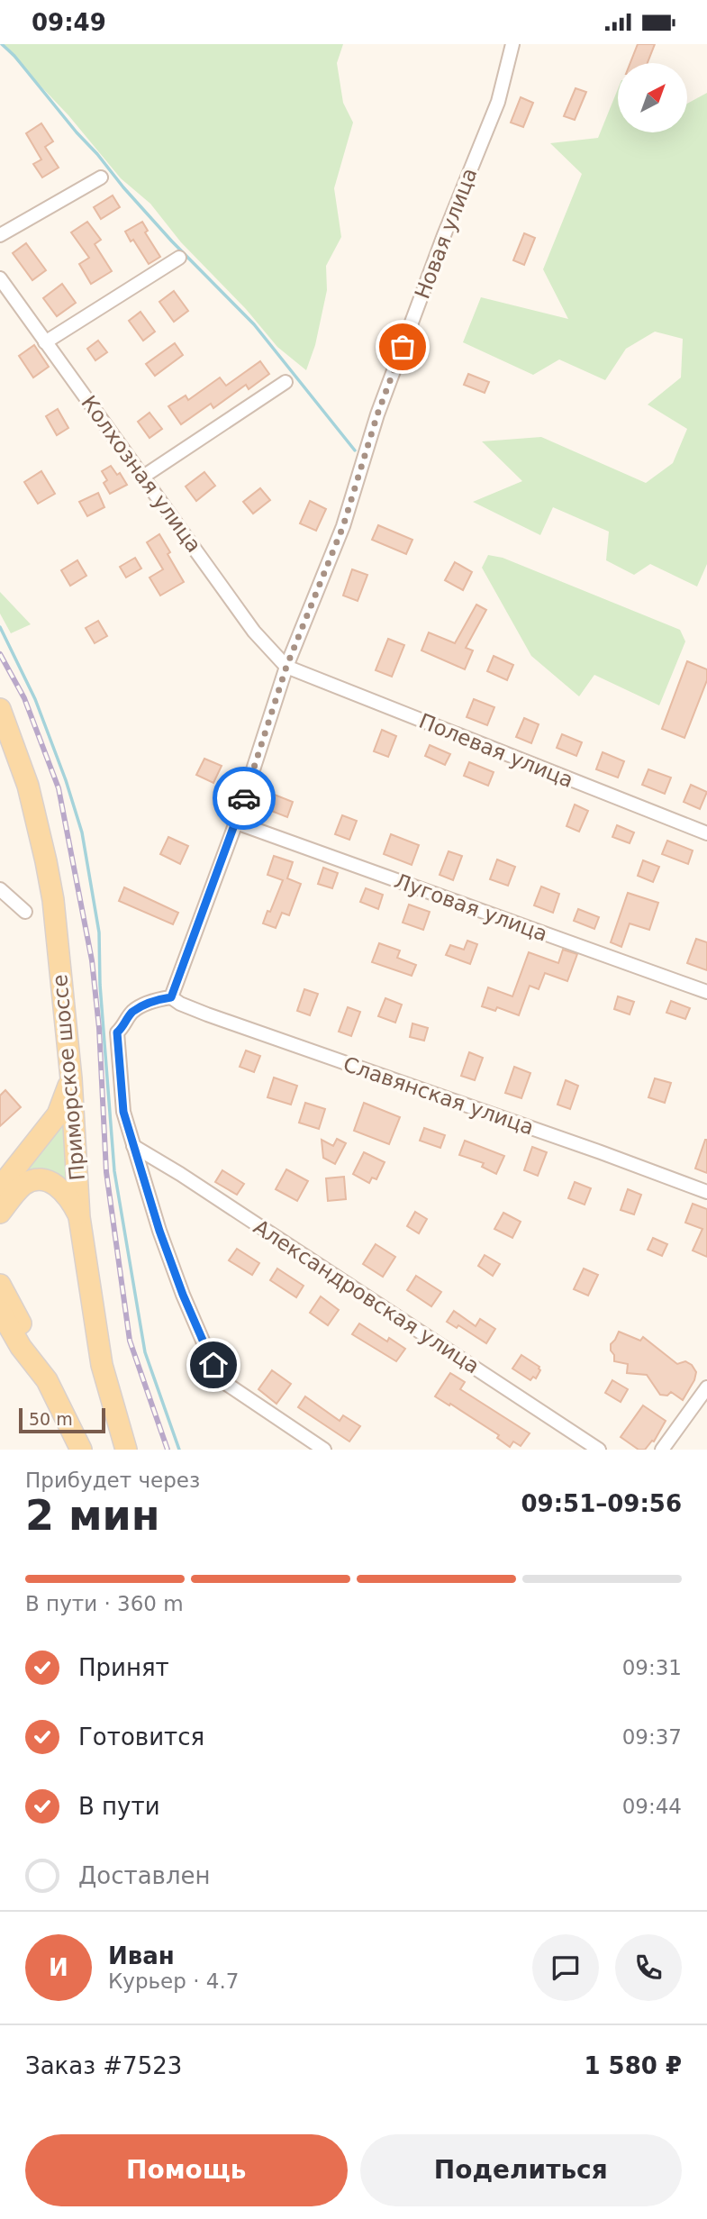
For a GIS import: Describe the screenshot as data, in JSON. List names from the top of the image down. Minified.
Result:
{"streets":{"main road":["Приморское шоссе"],"street":["Новая улица","Колхозная улица","Полевая улица","Луговая улица","Славянская улица","Александровская улица"]},"crossings":[["Новая улица","Колхозная улица"],["Новая улица","Полевая улица"],["Новая улица","Луговая улица"],["Новая улица","Славянская улица"],["Колхозная улица","Полевая улица"]],"scale_bar":"50 m","north":"top right","page":{"status":"09:49","scale":"50 m","heading":["2 мин","Прибудет через","09:51–09:56"],"panel":["Иван","Курьер · 4.7","Заказ #7523","1 580 ₽"],"bar":"В пути · 360 m","list":[["Принят","09:31"],["Готовится","09:37"],["В пути","09:44"],"Доставлен"],"round":"И","buttons":["Помощь","Поделиться"]}}
